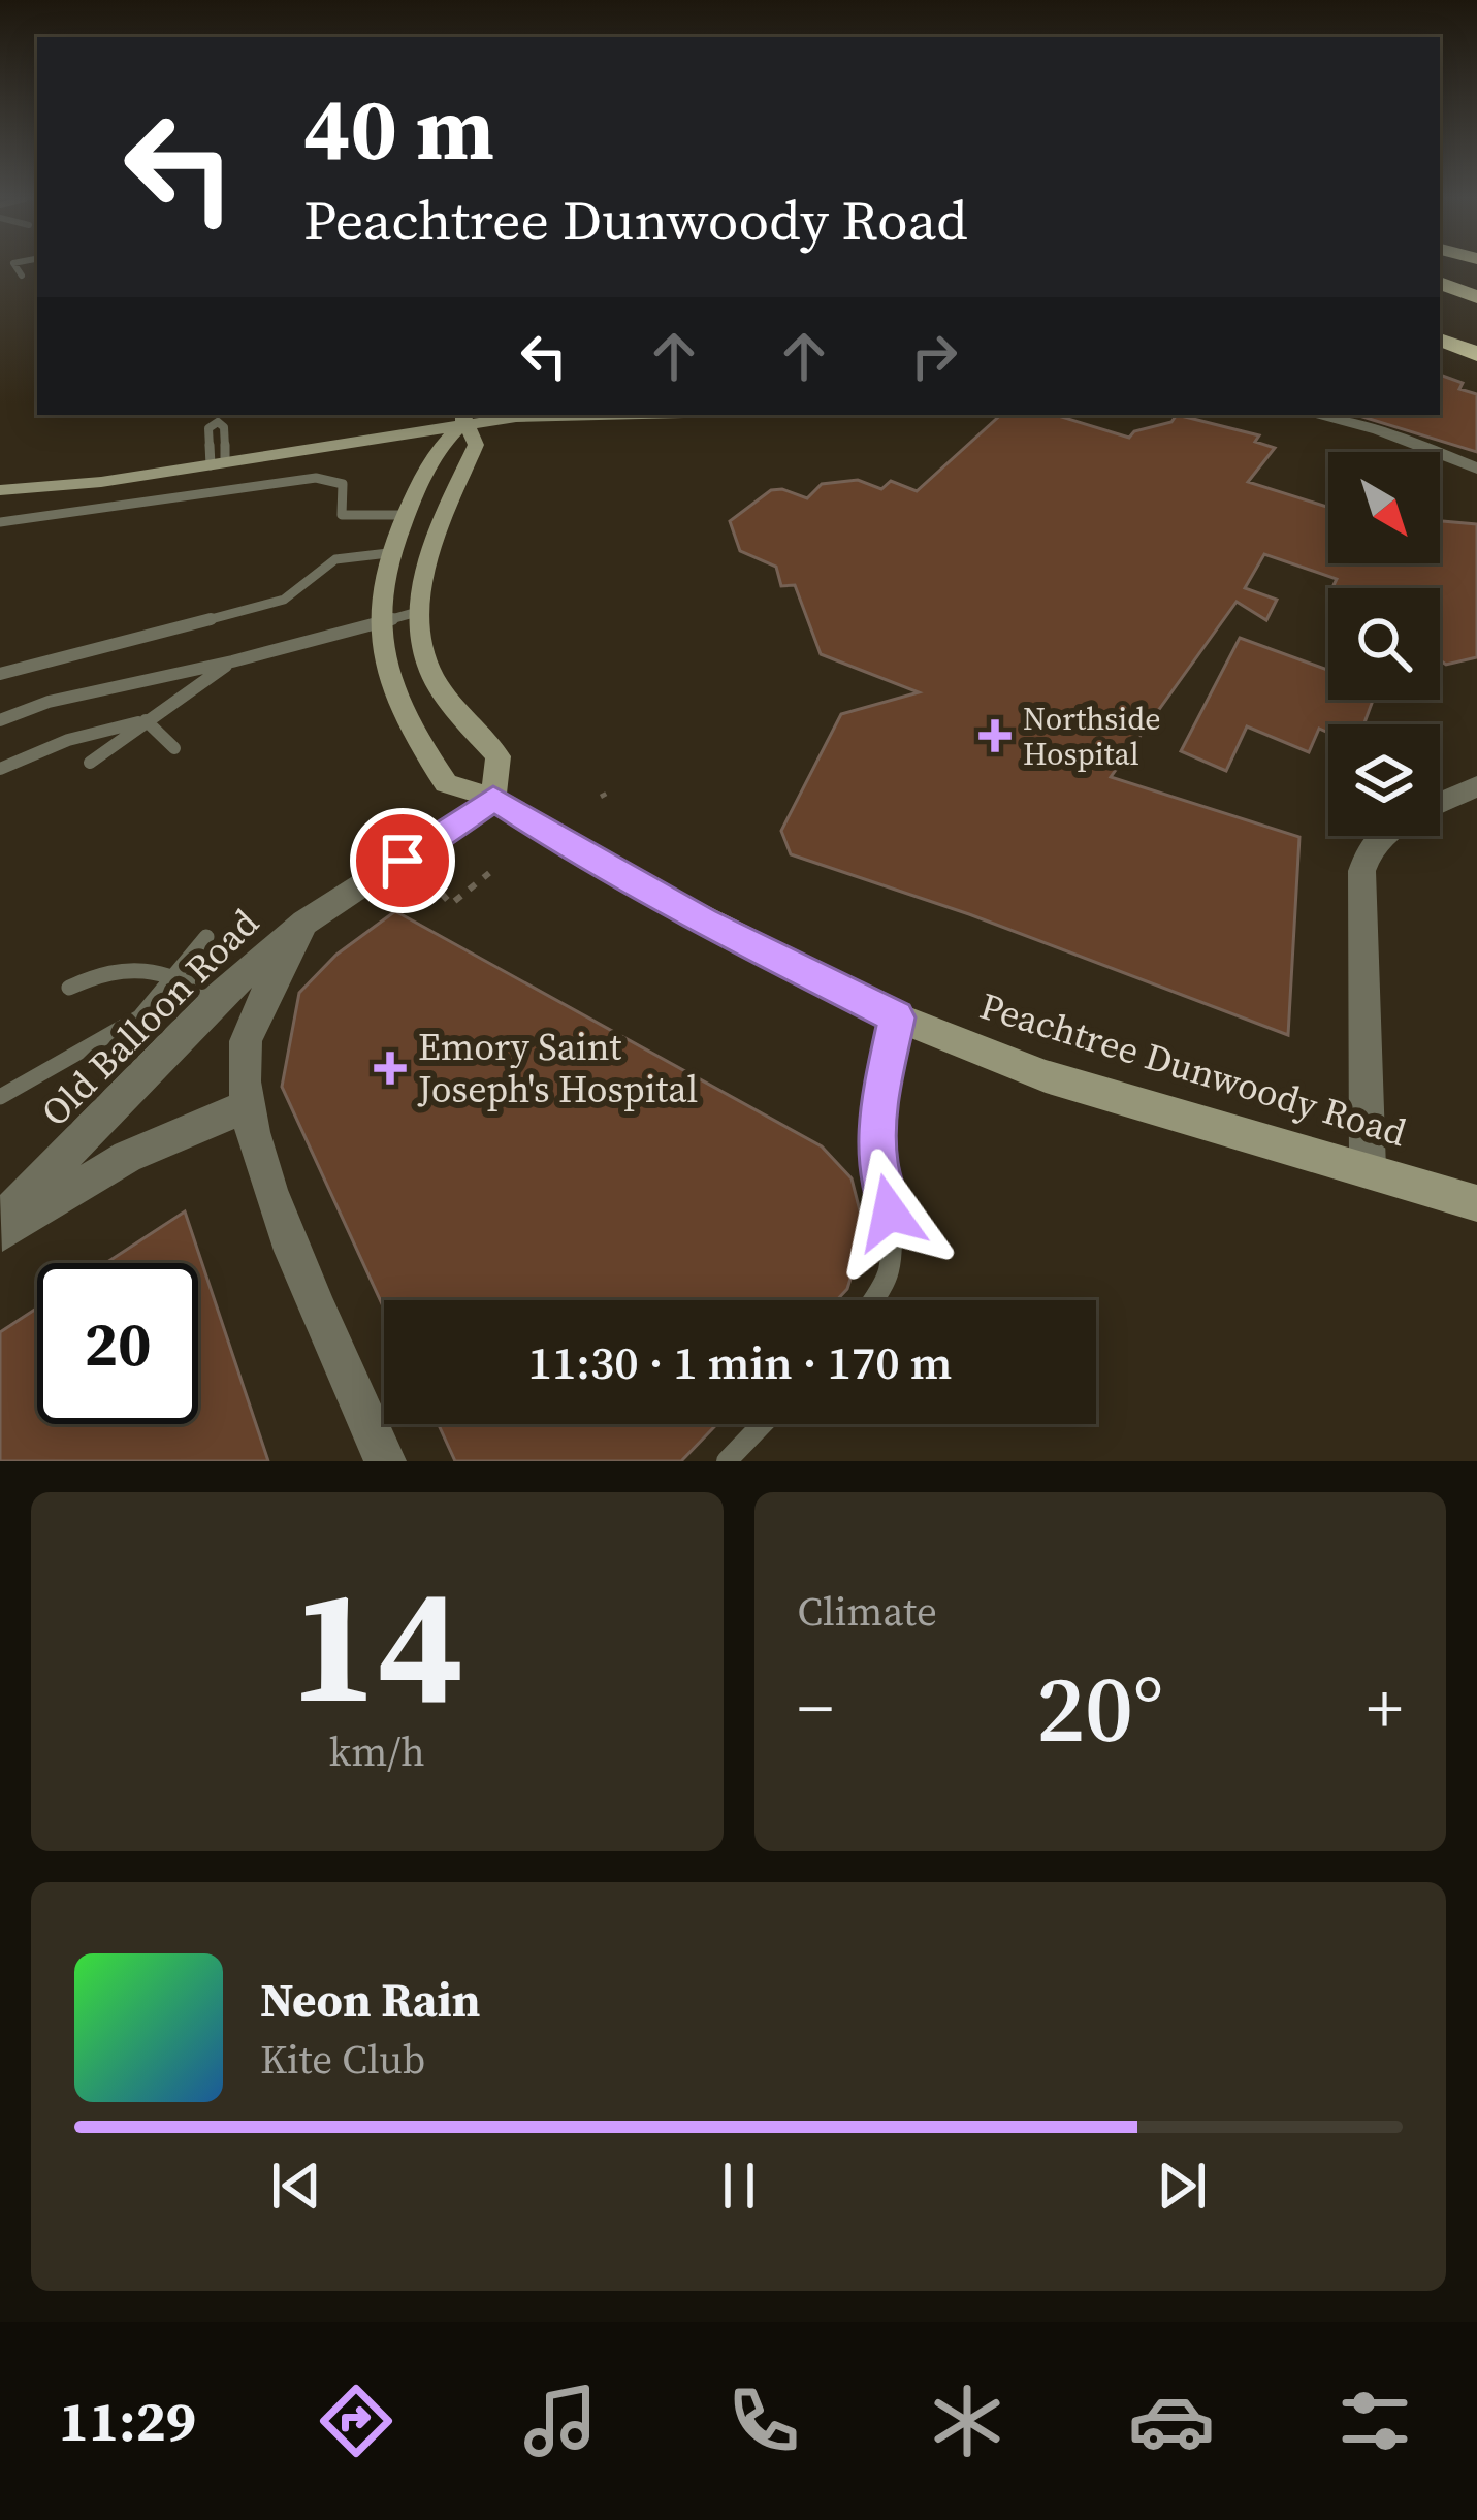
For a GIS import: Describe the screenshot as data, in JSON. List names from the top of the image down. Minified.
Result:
{"streets":{"main road":["Peachtree Dunwoody Road"],"street":["Old Balloon Road"]},"crossings":[["Old Balloon Road","Peachtree Dunwoody Road"]],"places":{"health":["Northside Hospital","Emory Saint Joseph's Hospital"]},"north":"bottom right","page":{"turn":["40 m","Peachtree Dunwoody Road"],"limit":"20","trip":"11:30 · 1 min · 170 m","tile":[["14","km/h"],"Climate"],"heat":["−","20°","+"],"song":["Neon Rain","Kite Club"],"tabs":"11:29"}}
